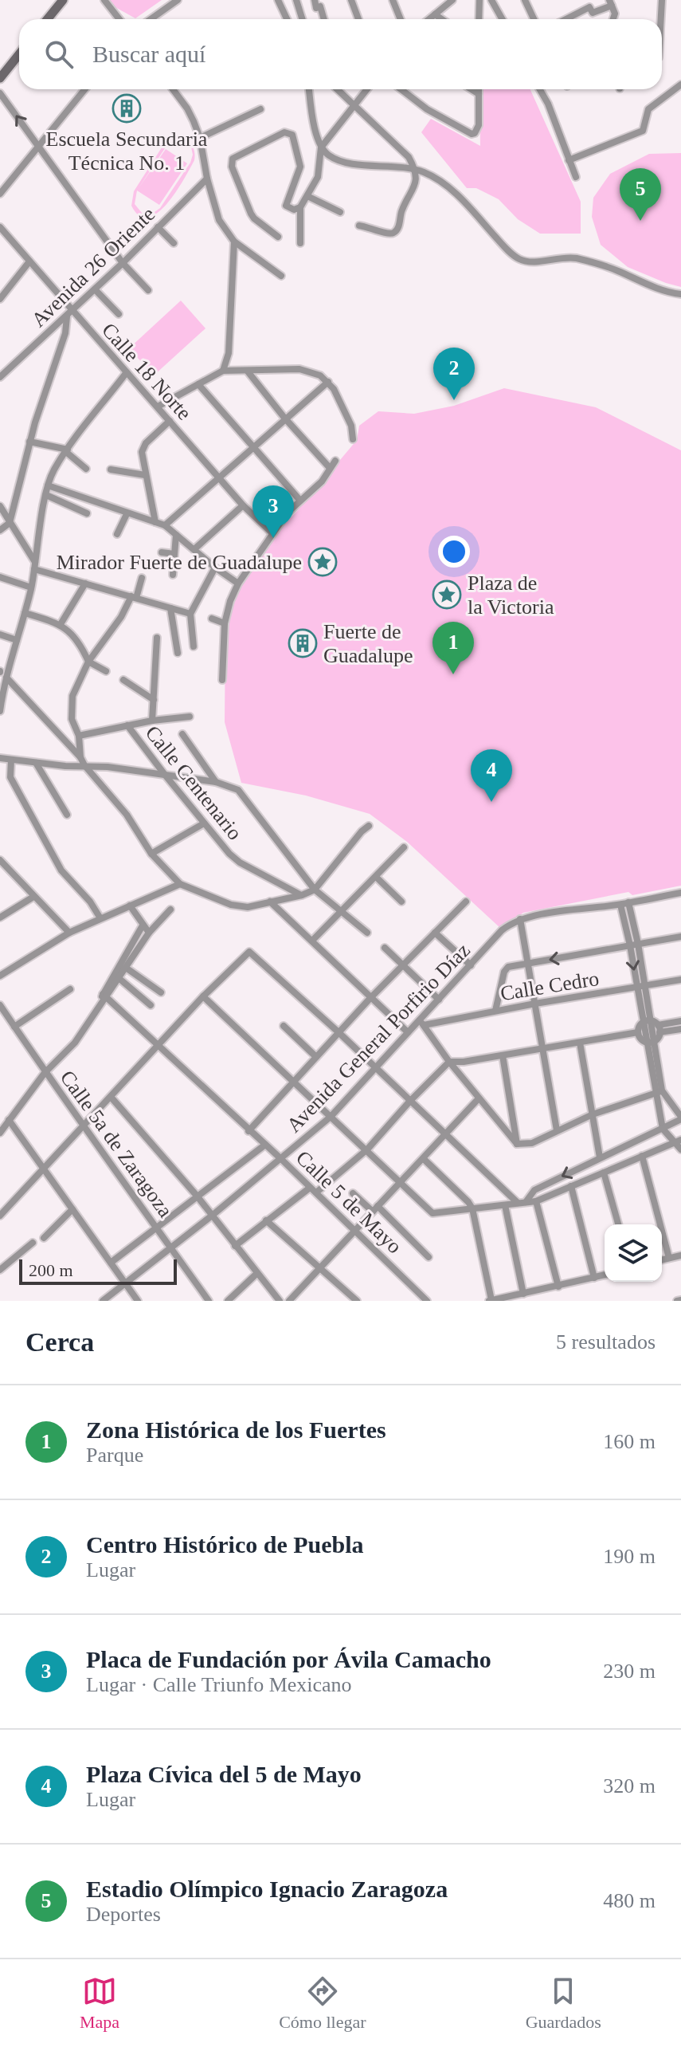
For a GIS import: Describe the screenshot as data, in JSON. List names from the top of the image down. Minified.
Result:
{"streets":{"street":["Avenida 26 Oriente","Calle 18 Norte","Calle Centenario","Calle Cedro","Avenida General Porfirio Díaz","Calle 5a de Zaragoza","Calle 5 de Mayo"]},"crossings":[["Avenida 26 Oriente","Calle 18 Norte"],["Calle Cedro","Avenida General Porfirio Díaz"],["Avenida General Porfirio Díaz","Calle 5a de Zaragoza"],["Avenida General Porfirio Díaz","Calle 5 de Mayo"]],"places":{"building":["Escuela Secundaria Técnica No. 1","Fuerte de Guadalupe"],"place":["Mirador Fuerte de Guadalupe","Plaza de la Victoria"]},"scale_bar":"200 m","page":{"search":"Buscar aquí","pins":["5","2","3","1","4"],"scale":"200 m","heading":["Cerca","5 resultados"],"list":[{"mark":"1","name":"Zona Histórica de los Fuertes","note":"Parque","value":"160 m"},{"mark":"2","name":"Centro Histórico de Puebla","note":"Lugar","value":"190 m"},{"mark":"3","name":"Placa de Fundación por Ávila Camacho","note":"Lugar · Calle Triunfo Mexicano","value":"230 m"},{"mark":"4","name":"Plaza Cívica del 5 de Mayo","note":"Lugar","value":"320 m"},{"mark":"5","name":"Estadio Olímpico Ignacio Zaragoza","note":"Deportes","value":"480 m"}],"nav":["Mapa","Cómo llegar","Guardados"]}}
